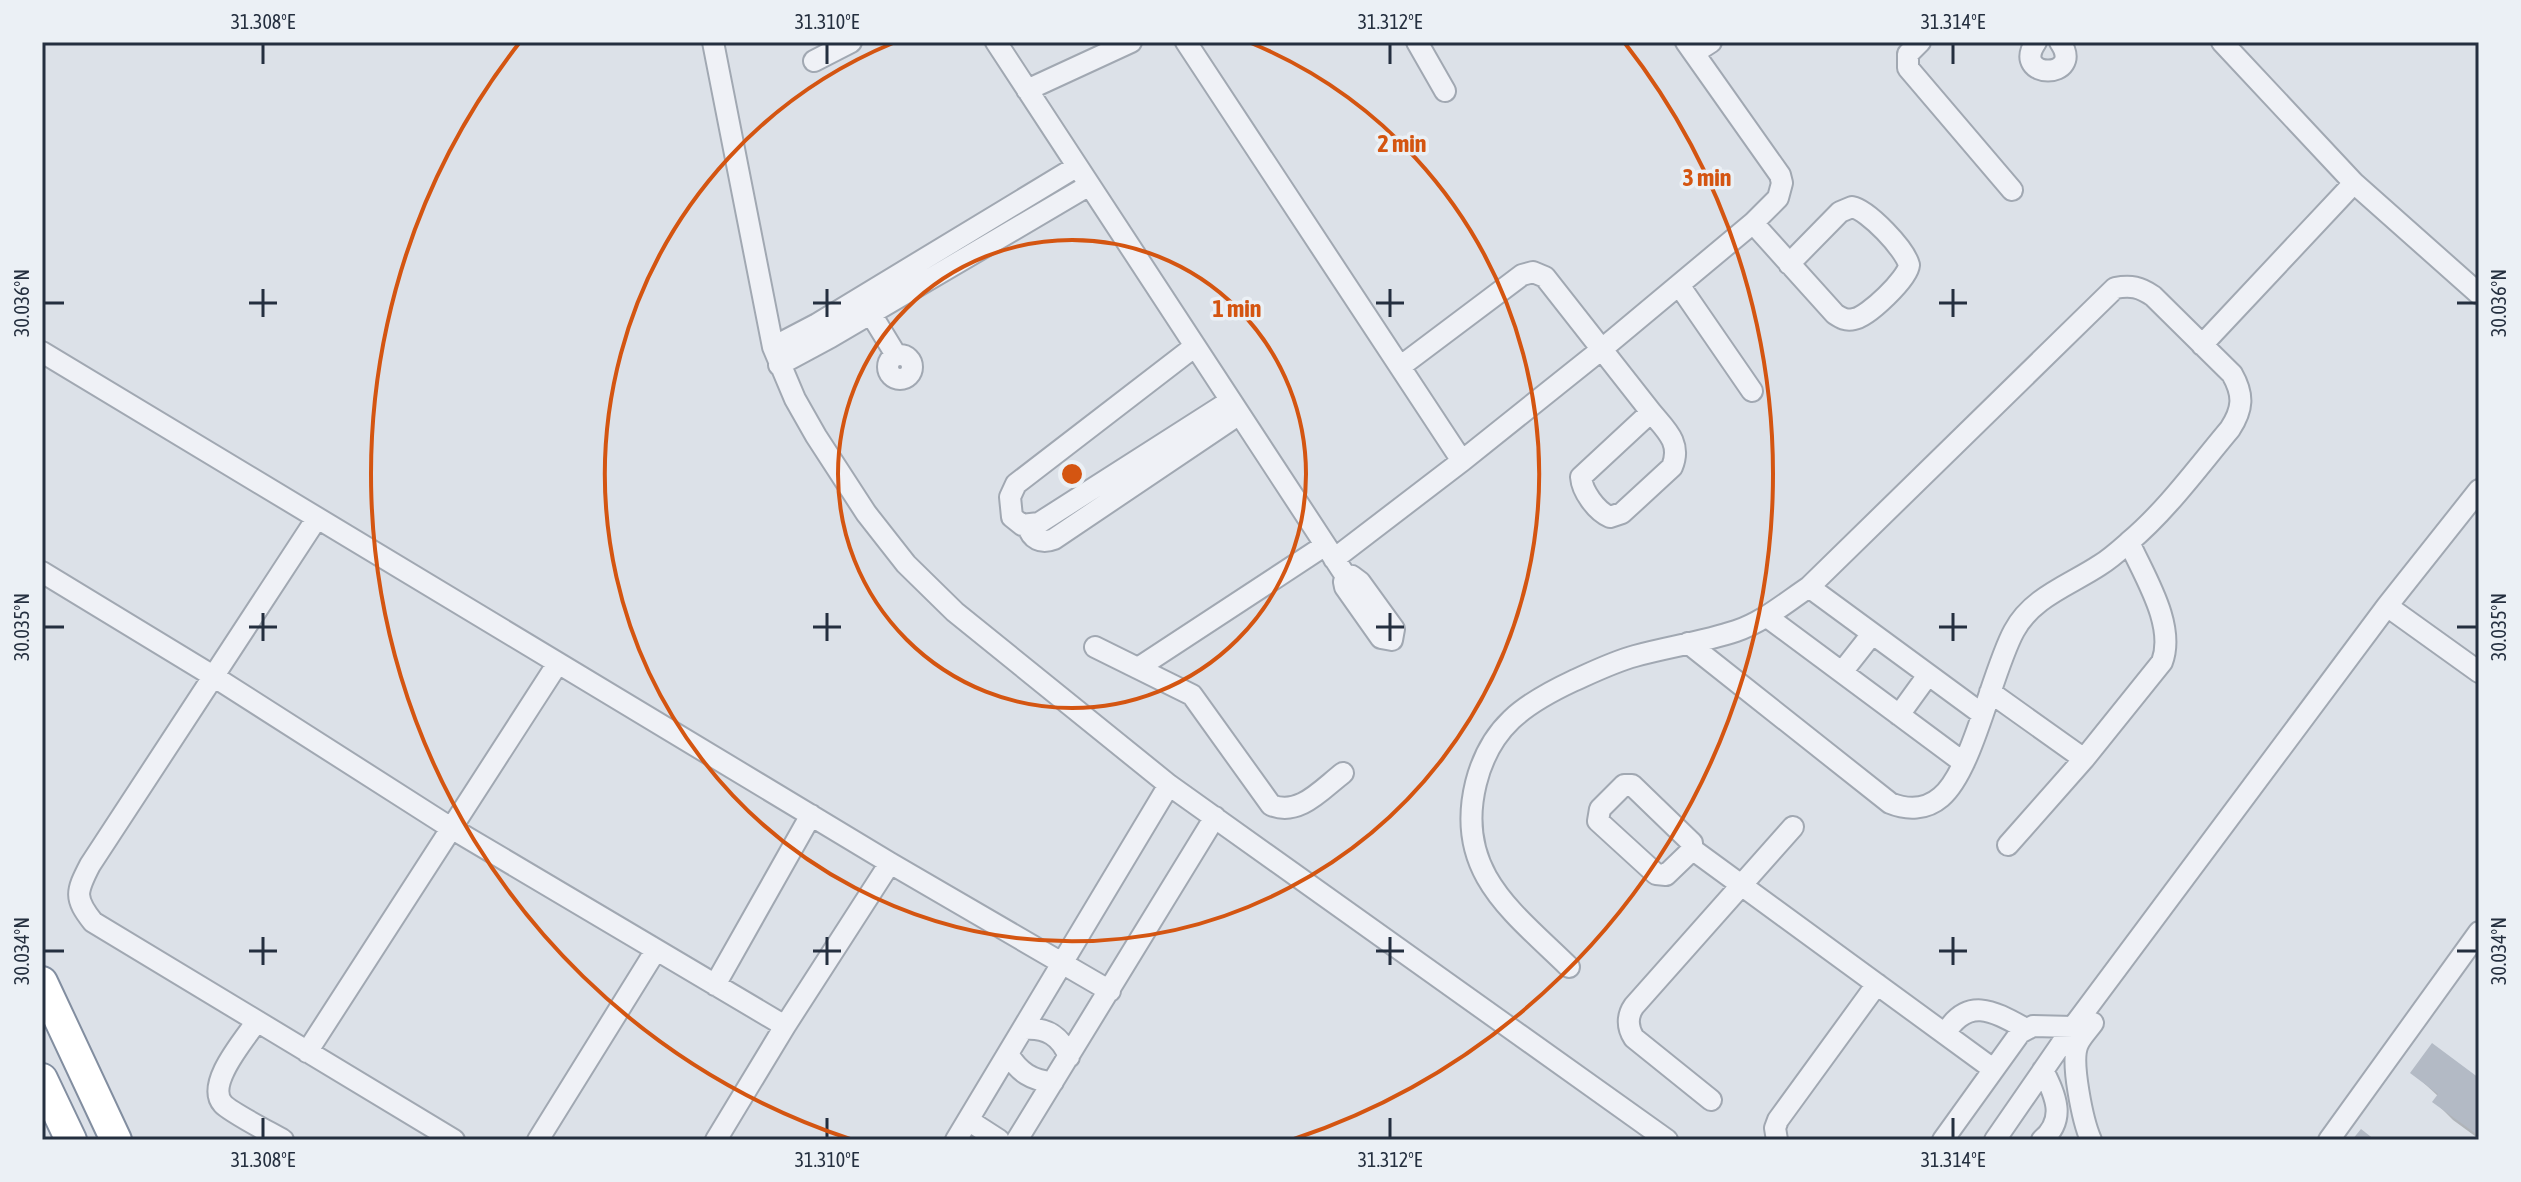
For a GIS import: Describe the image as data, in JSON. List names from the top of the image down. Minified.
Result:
{"coordinates":["31.308°E","31.310°E","31.312°E","31.314°E","30.036°N","30.035°N","30.034°N"],"rings":["2 min","3 min","1 min"]}
